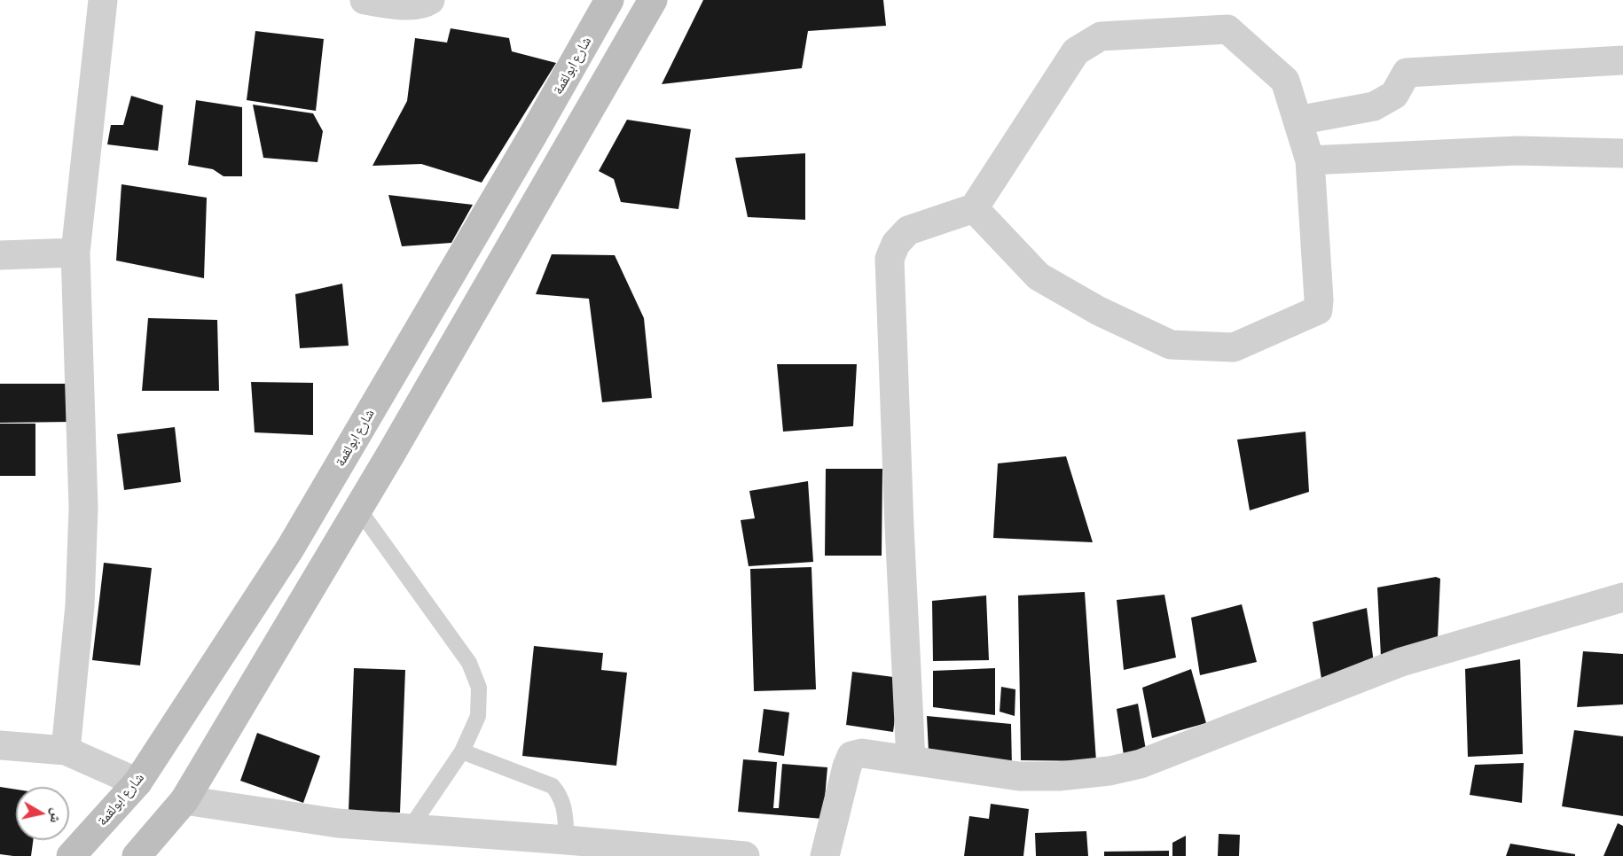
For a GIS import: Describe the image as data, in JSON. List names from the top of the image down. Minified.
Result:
{"streets":{"street":["شارع ابولقمة"]},"north":"right"}
